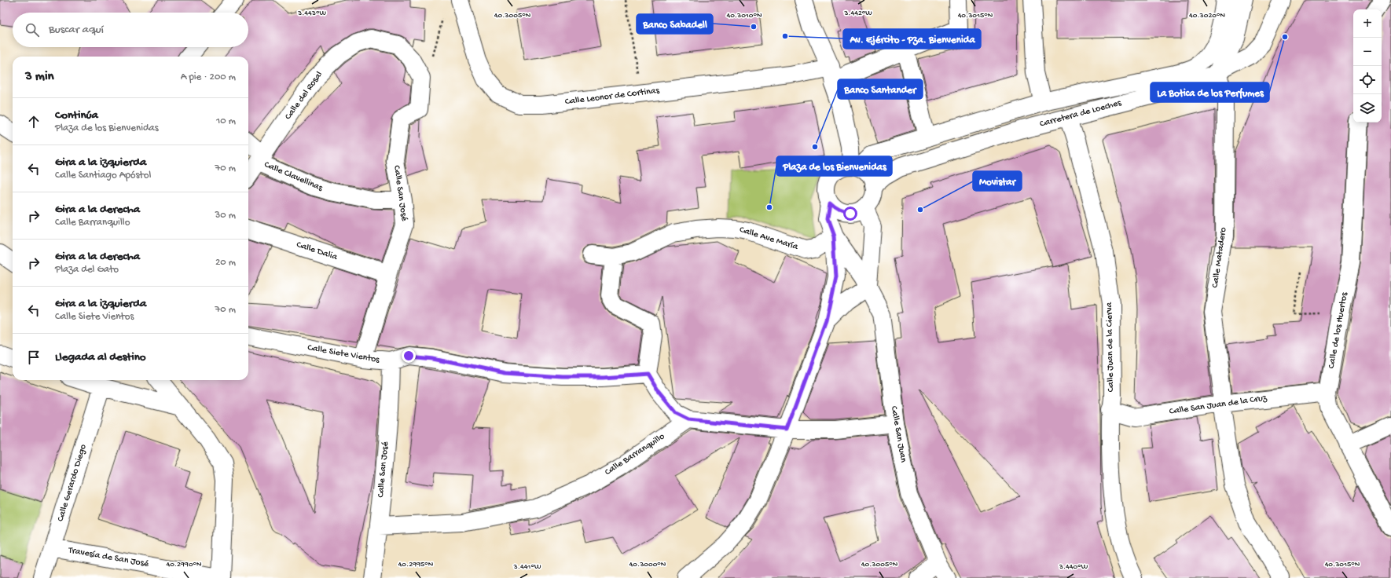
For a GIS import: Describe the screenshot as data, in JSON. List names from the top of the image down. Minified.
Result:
{"streets":{"street":["Calle del Rosal","Calle Leonor de Cortinas","Carretera de Loeches","Calle Clavellinas","Calle San José","Calle Ave María","Calle Dalia","Calle Matadero","Calle de los Huertos","Calle Juan de la Cierva","Calle Siete Vientos","Calle San Juan de la Cruz","Calle San Juan","Calle Barranquillo","Calle Gerardo Diego","Travesía de San José"]},"crossings":[["Calle del Rosal","Calle Clavellinas"],["Calle del Rosal","Calle San José"],["Carretera de Loeches","Calle Matadero"],["Carretera de Loeches","Calle Juan de la Cierva"],["Carretera de Loeches","Calle San Juan"],["Calle Clavellinas","Calle San José"],["Calle San José","Calle Dalia"],["Calle San José","Calle Siete Vientos"],["Calle San José","Calle Barranquillo"],["Calle Ave María","Calle San Juan"],["Calle Matadero","Calle San Juan de la Cruz"],["Calle de los Huertos","Calle San Juan de la Cruz"],["Calle Juan de la Cierva","Calle San Juan de la Cruz"],["Calle Gerardo Diego","Travesía de San José"]],"places":["Banco Sabadell","Av. Ejército - Pza. Bienvenida","La Botica de los Perfumes","Banco Santander","Plaza de los Bienvenidas","Movistar"],"page":{"map_buttons":["+","−"],"search":"Buscar aquí","heading":["3 min","A pie · 200 m"],"list":[["Continúa","Plaza de los Bienvenidas","10 m"],["Gira a la izquierda","Calle Santiago Apóstol","70 m"],["Gira a la derecha","Calle Barranquillo","30 m"],["Gira a la derecha","Plaza del Gato","20 m"],["Gira a la izquierda","Calle Siete Vientos","70 m"],"Llegada al destino"]},"coordinates":["3.443°W","3.442°W","40.3020°N","40.3005°N","40.3010°N","40.3015°N","40.2990°N","40.2995°N","40.3000°N","3.441°W","3.440°W"]}
